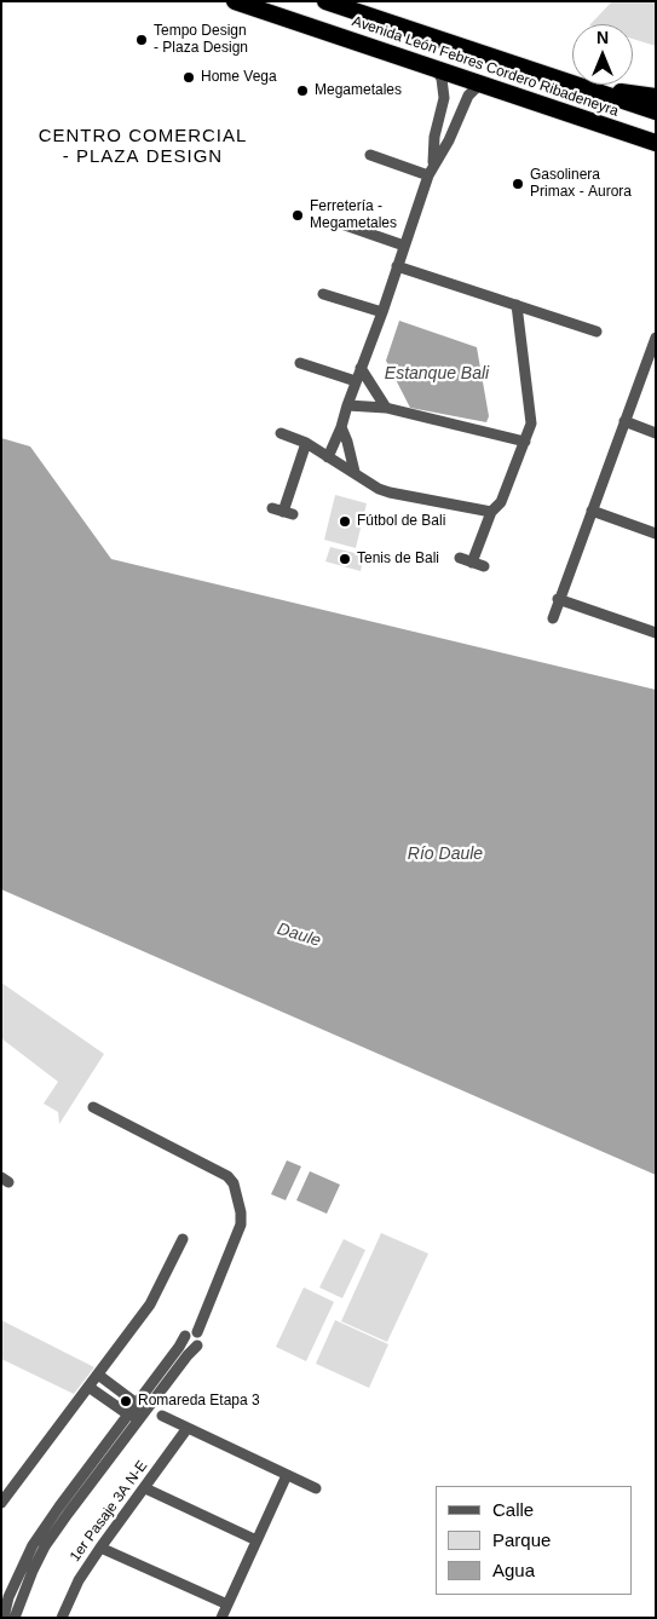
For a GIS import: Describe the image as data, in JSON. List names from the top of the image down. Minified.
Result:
{"streets":{"highway":["Avenida León Febres Cordero Ribadeneyra"],"street":["1er Pasaje 3A N-E"]},"districts":["CENTRO COMERCIAL - PLAZA DESIGN"],"water":["Estanque Bali","Río Daule","Daule"],"places":["Tempo Design - Plaza Design","Home Vega","Megametales","Gasolinera Primax - Aurora","Ferretería - Megametales","Fútbol de Bali","Tenis de Bali","Romareda Etapa 3"],"legend":["Calle","Parque","Agua"],"north":"top"}
